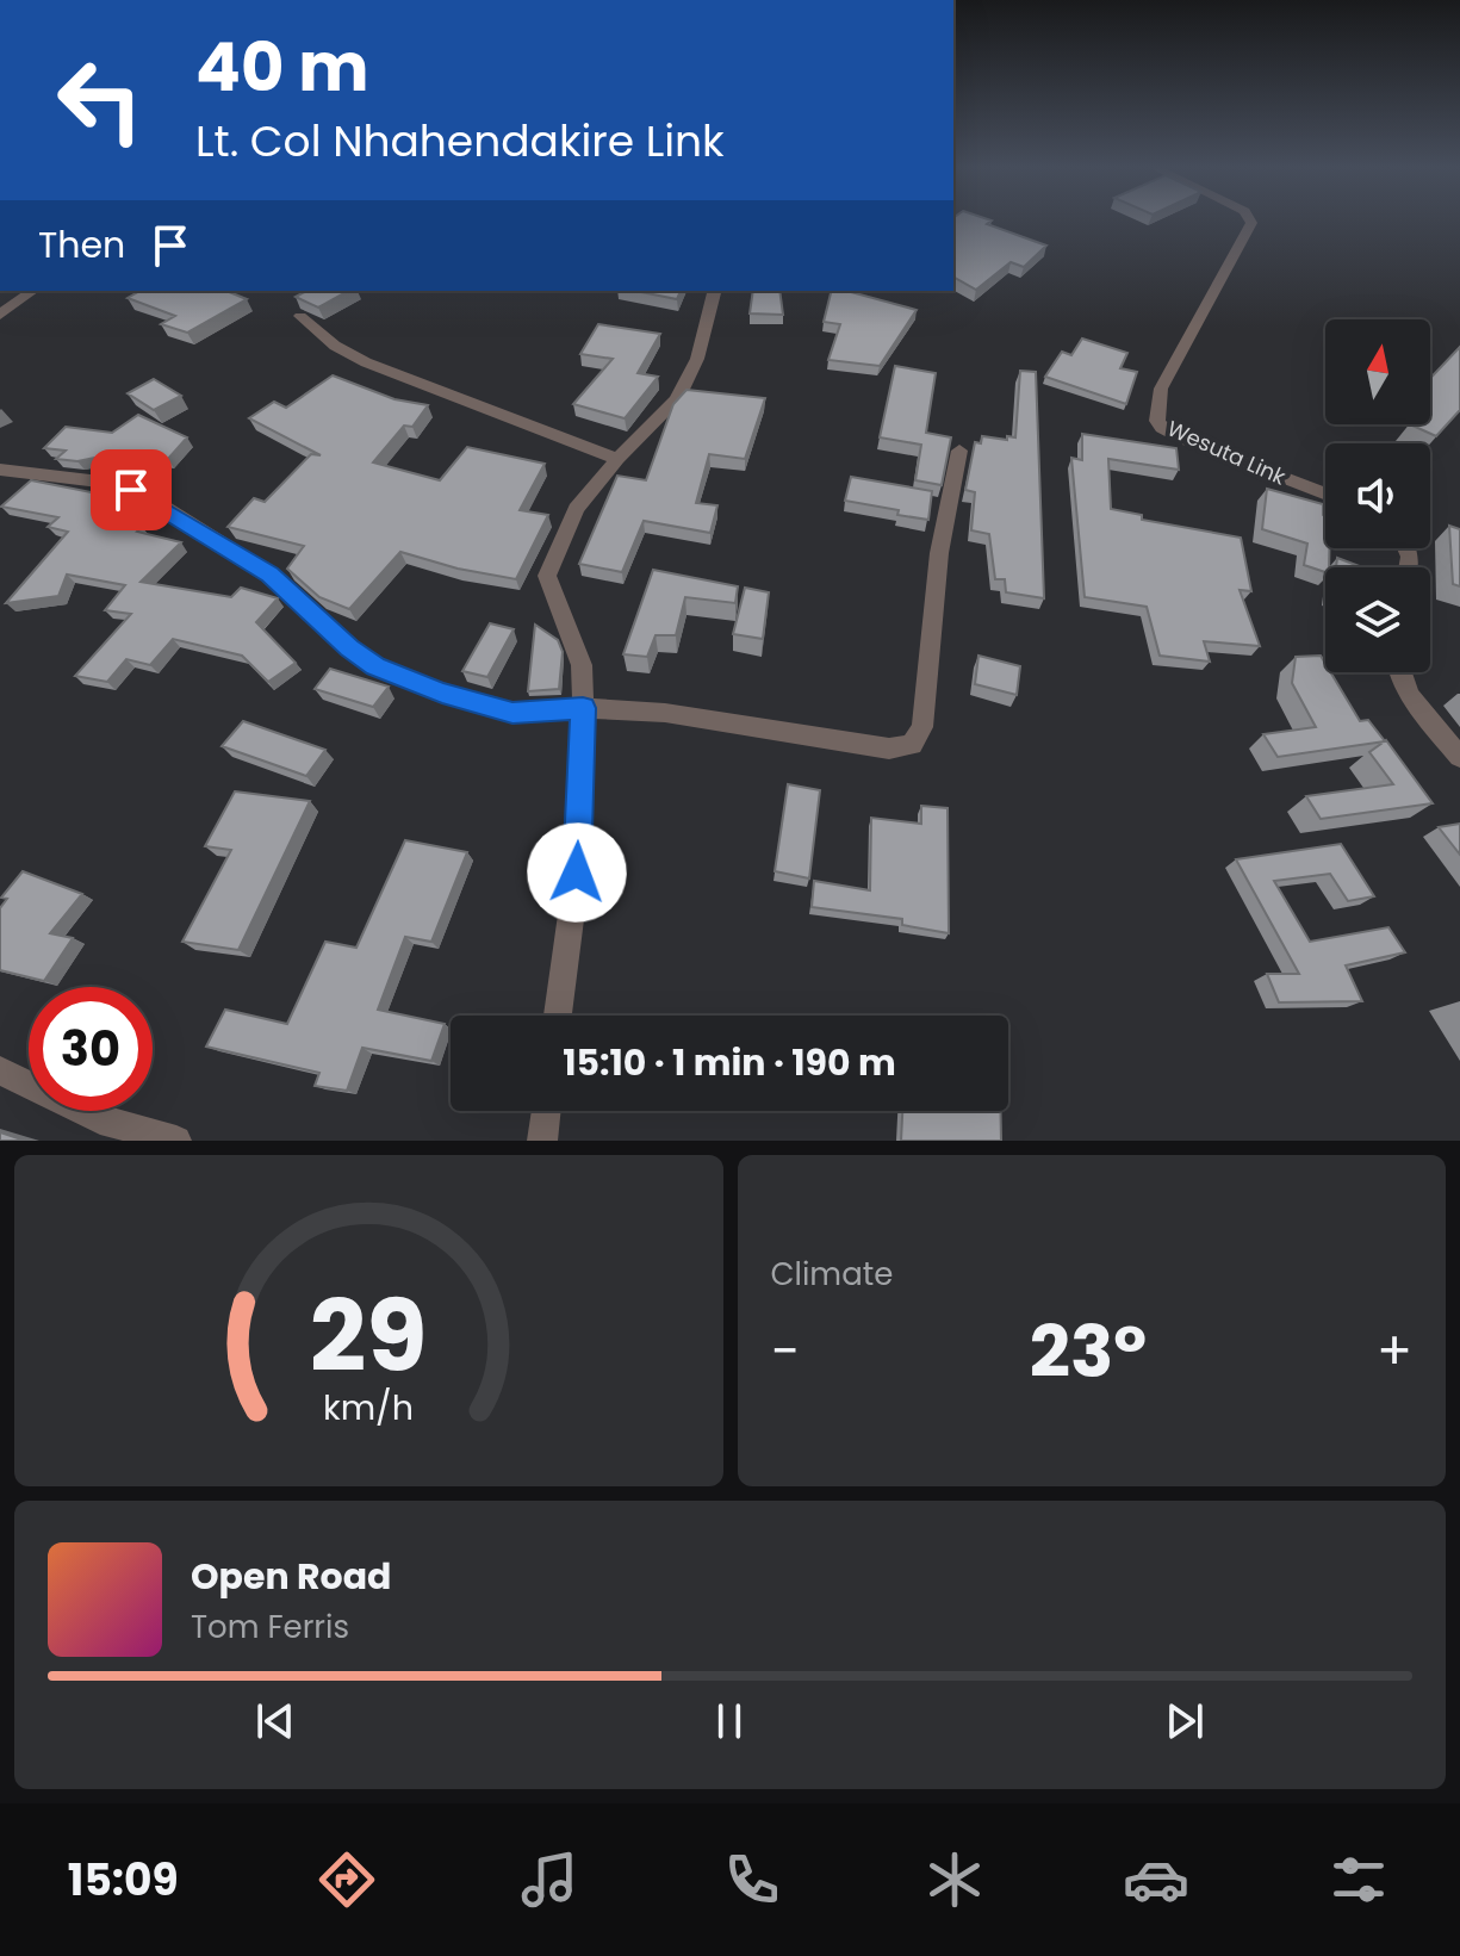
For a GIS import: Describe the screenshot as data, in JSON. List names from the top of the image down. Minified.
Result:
{"streets":{"street":["Wesuta Link"]},"north":"top","page":{"turn":["40 m","Lt. Col Nhahendakire Link"],"then":"Then","limit":"30","trip":"15:10 · 1 min · 190 m","tile":"Climate","heat":["−","23°","+"],"song":["Open Road","Tom Ferris"],"tabs":"15:09","gauge":["29","km/h"]}}
